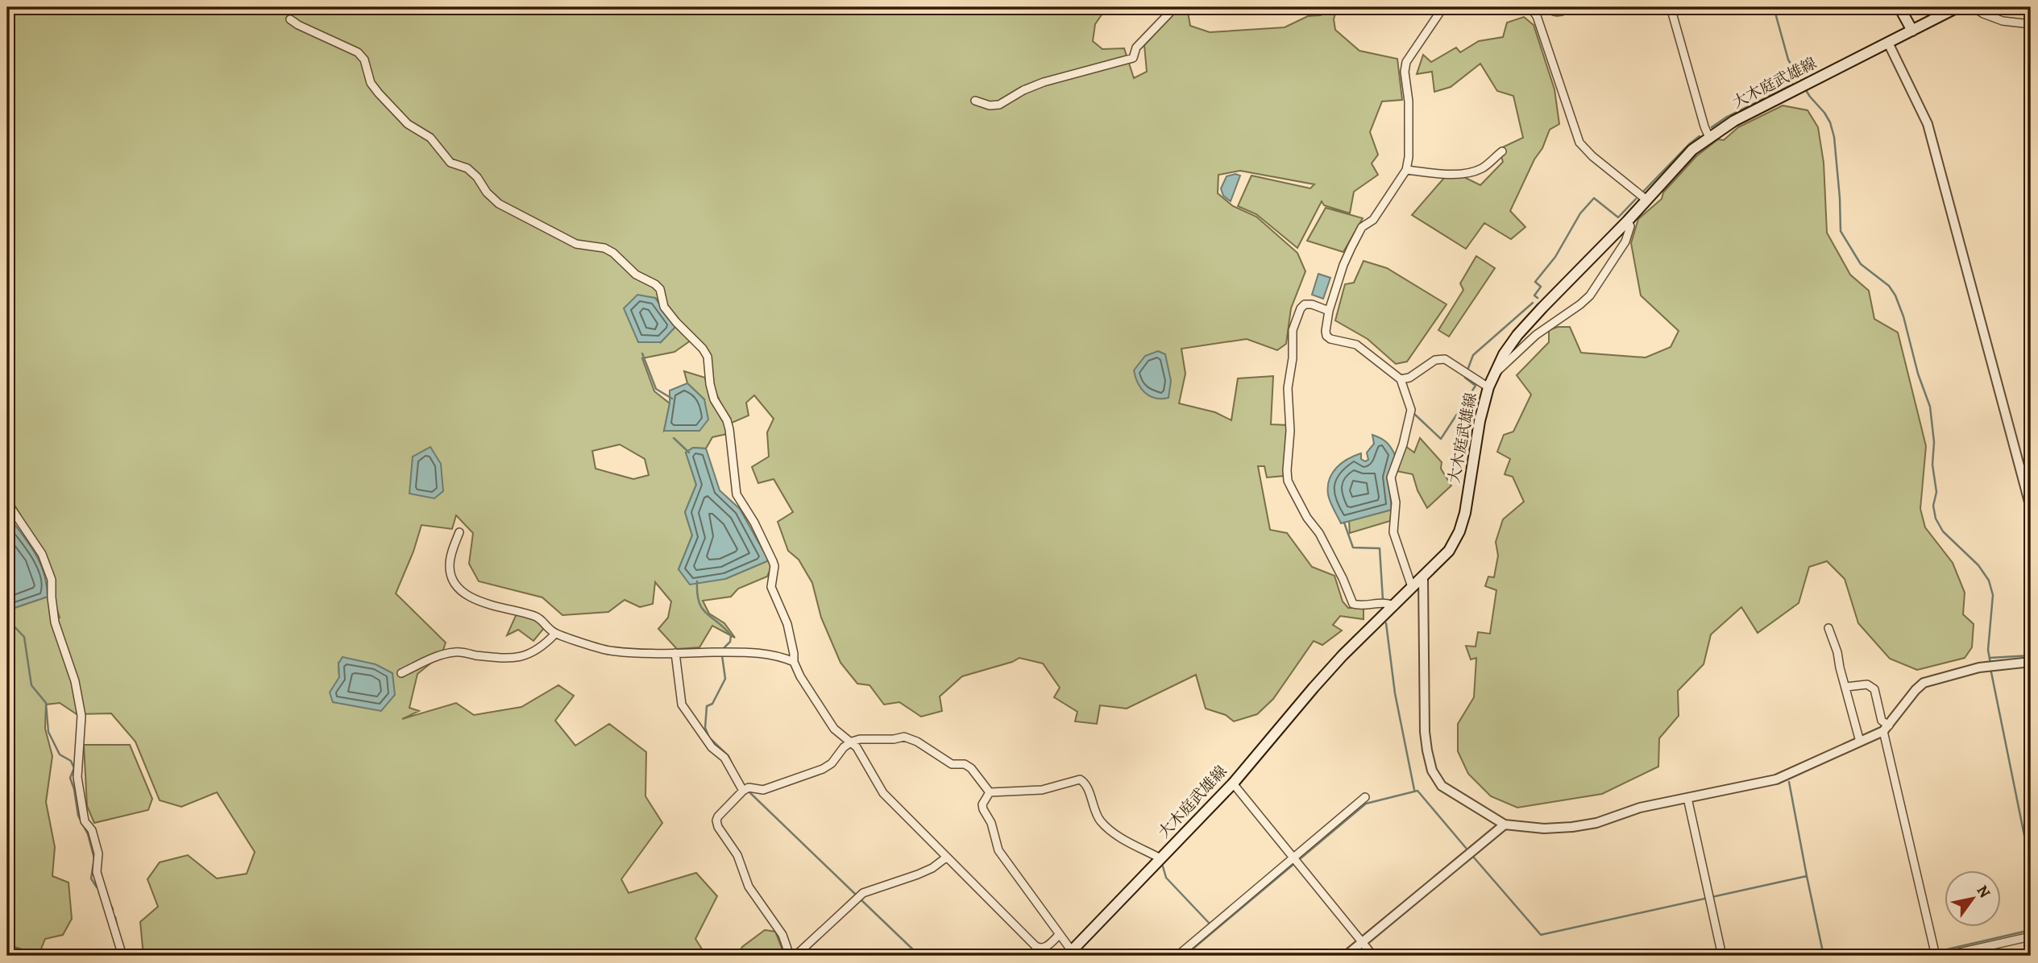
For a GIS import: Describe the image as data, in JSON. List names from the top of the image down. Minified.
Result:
{"streets":{"main road":["大木庭武雄線"]},"north":"top right"}
